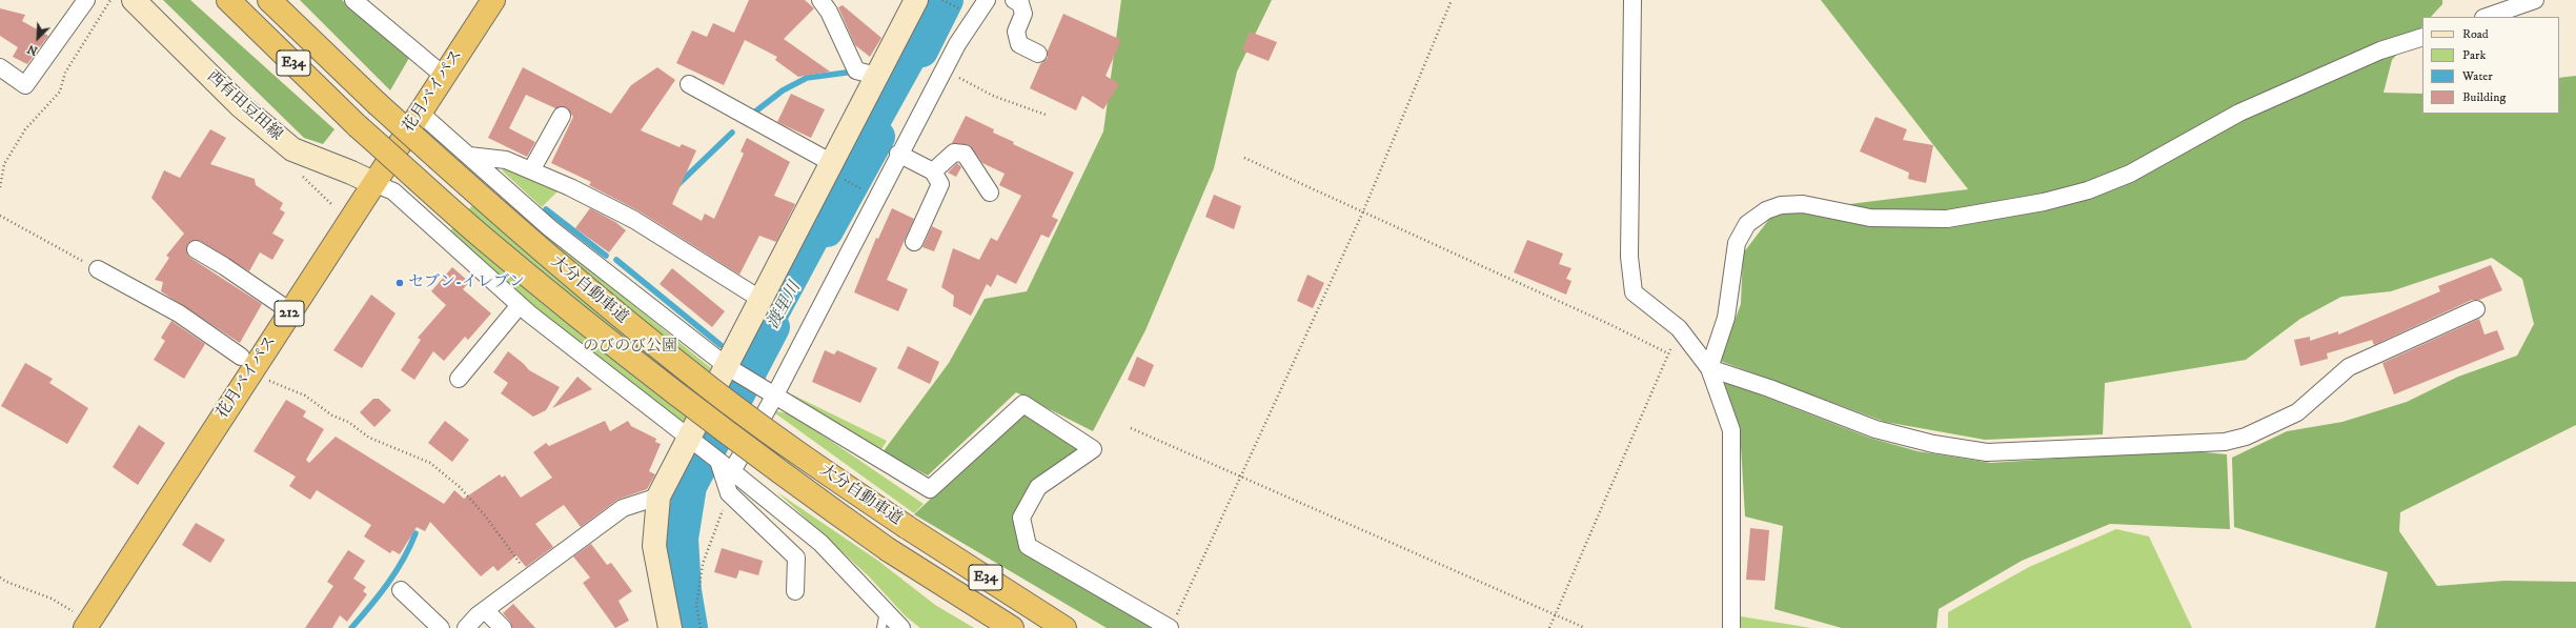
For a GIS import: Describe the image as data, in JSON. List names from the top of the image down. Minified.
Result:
{"streets":{"highway":["E34","花月バイパス","大分自動車道","212"],"street":["西有田豆田線"]},"crossings":[["花月バイパス","西有田豆田線"]],"water":["渡里川"],"parks":["のびのび公園"],"places":["セブン-イレブン"],"legend":["Road","Park","Water","Building"],"north":"bottom left"}
